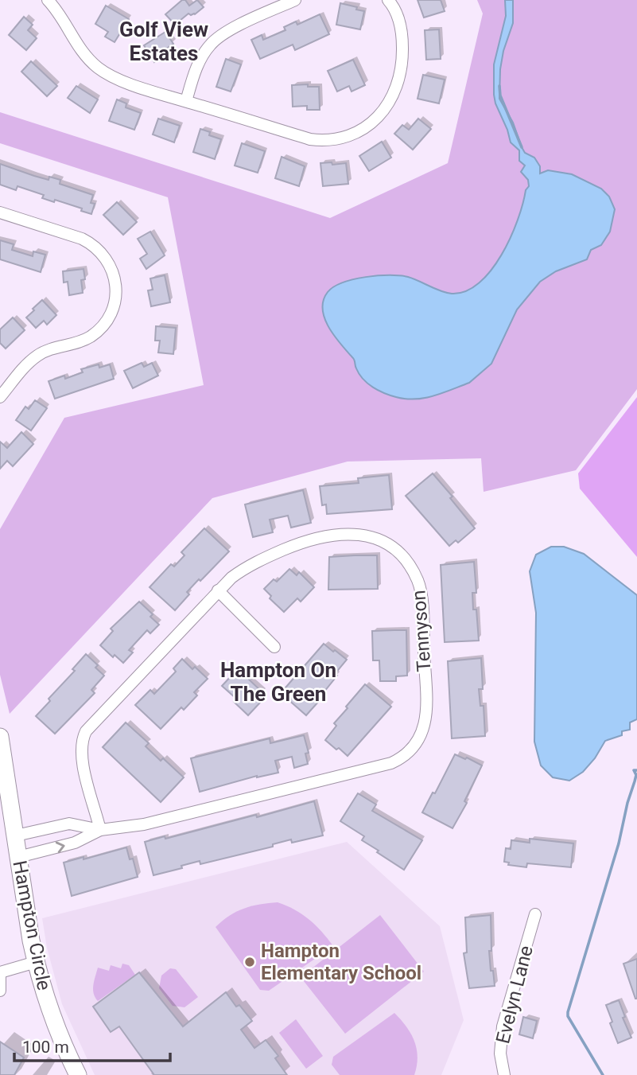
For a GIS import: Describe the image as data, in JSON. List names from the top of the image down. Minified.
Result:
{"streets":{"street":["Tennyson","Hampton Circle","Evelyn Lane"]},"crossings":[["Tennyson","Hampton Circle"]],"districts":["Golf View Estates","Hampton On The Green"],"places":["Hampton Elementary School"],"scale_bar":"100 m"}
